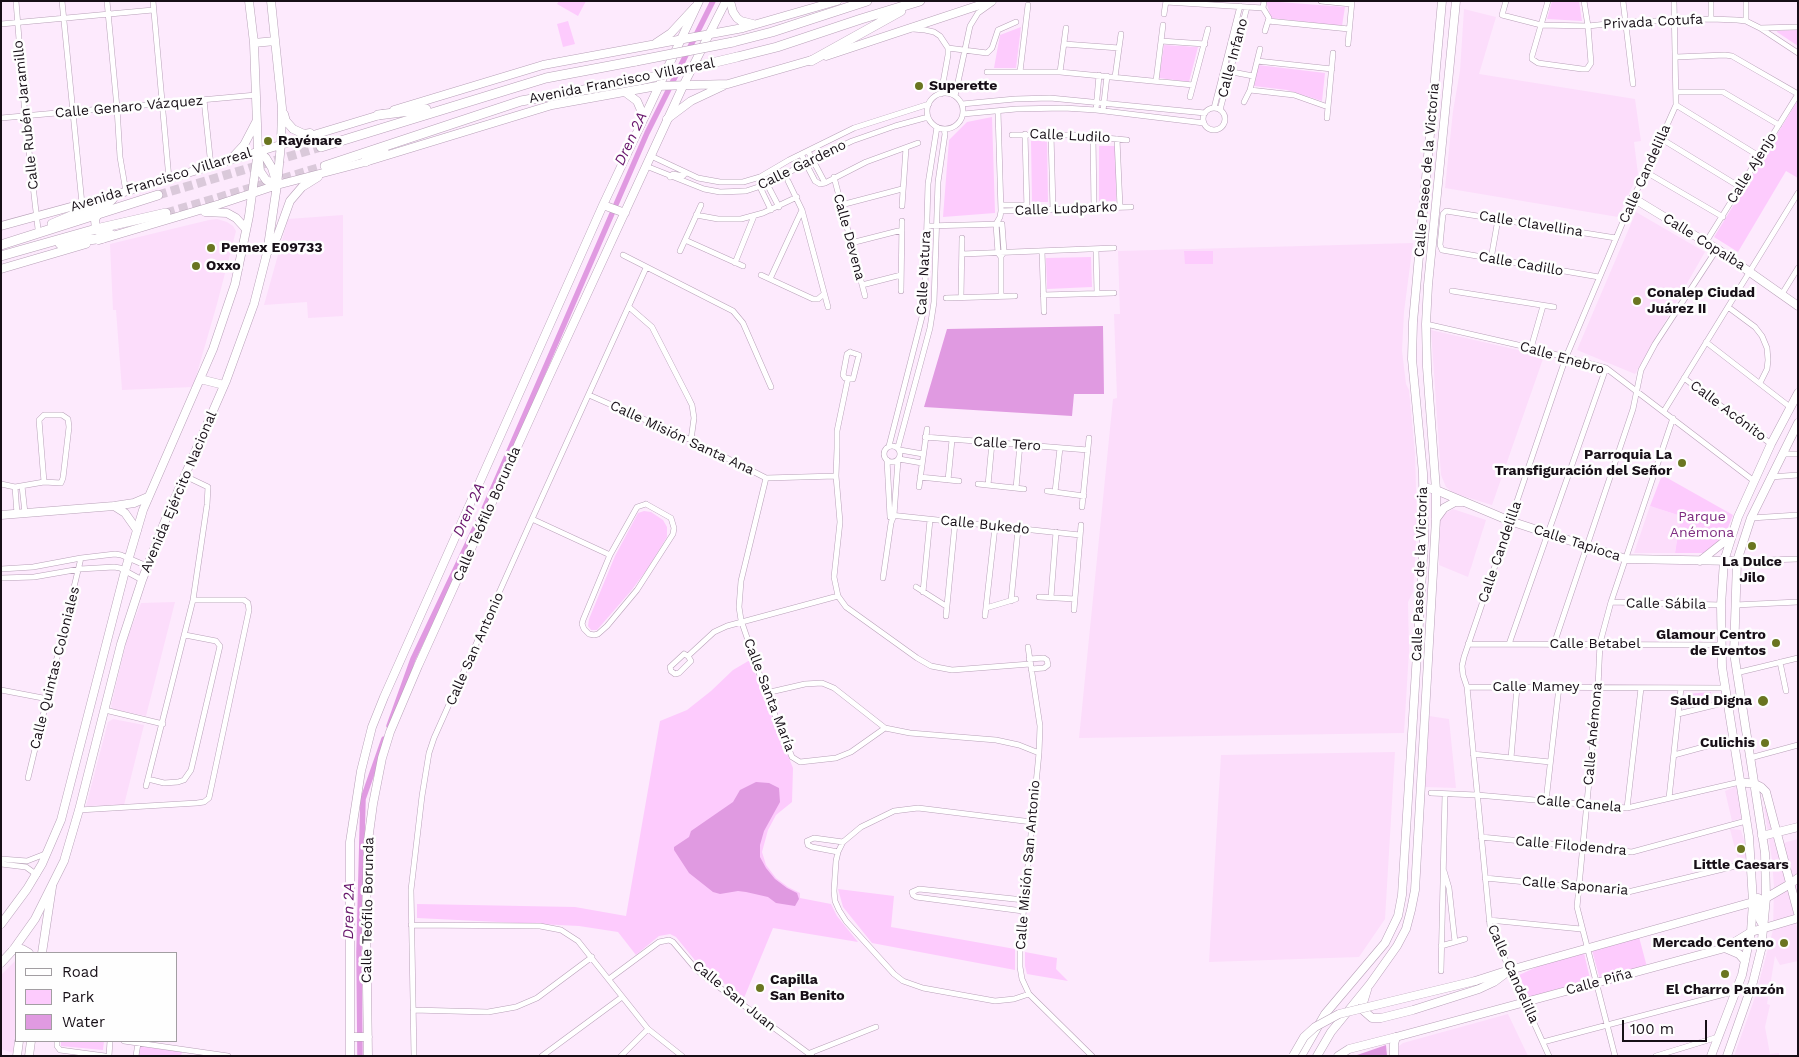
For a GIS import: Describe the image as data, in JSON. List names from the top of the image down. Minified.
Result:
{"streets":{"highway":["Avenida Francisco Villarreal"],"main road":["Calle Paseo de la Victoria","Calle Copaiba","Avenida Ejército Nacional","Calle Teófilo Borunda","Calle Tapioca","Calle Canela","Calle Piña"],"street":["Privada Cotufa","Calle Infano","Calle Genaro Vázquez","Calle Rubén Jaramillo","Calle Ludilo","Calle Gardeno","Calle Ajenjo","Calle Candelilla","Calle Ludparko","Calle Clavellina","Calle Devena","Calle Cadillo","Calle Natura","Calle Enebro","Calle Acónito","Calle Misión Santa Ana","Calle Tero","Calle Bukedo","Calle Sábila","Calle Betabel","Calle San Antonio","Calle Quintas Coloniales","Calle Mamey","Calle Santa María","Calle Anémona","Calle Filodendra","Calle Misión San Antonio","Calle Saponaria","Calle San Juan"]},"crossings":[["Privada Cotufa","Calle Candelilla"],["Avenida Francisco Villarreal","Calle Rubén Jaramillo"],["Avenida Francisco Villarreal","Avenida Ejército Nacional"],["Avenida Francisco Villarreal","Calle Teófilo Borunda"],["Calle Genaro Vázquez","Calle Rubén Jaramillo"],["Calle Genaro Vázquez","Avenida Ejército Nacional"],["Calle Gardeno","Calle Natura"],["Calle Gardeno","Calle Teófilo Borunda"],["Calle Ajenjo","Calle Copaiba"],["Calle Paseo de la Victoria","Calle Enebro"],["Calle Paseo de la Victoria","Calle Tapioca"],["Calle Candelilla","Calle Clavellina"],["Calle Candelilla","Calle Copaiba"],["Calle Candelilla","Calle Cadillo"],["Calle Candelilla","Calle Enebro"],["Calle Candelilla","Calle Tapioca"],["Calle Candelilla","Calle Betabel"],["Calle Candelilla","Calle Mamey"],["Calle Candelilla","Calle Canela"],["Calle Candelilla","Calle Filodendra"],["Calle Candelilla","Calle Saponaria"],["Calle Candelilla","Calle Piña"],["Calle Clavellina","Calle Cadillo"],["Calle Enebro","Calle Anémona"],["Calle Misión Santa Ana","Calle San Antonio"],["Calle Misión Santa Ana","Calle Santa María"],["Calle Tapioca","Calle Anémona"],["Calle Sábila","Calle Anémona"],["Calle Betabel","Calle Anémona"],["Calle Mamey","Calle Anémona"],["Calle Anémona","Calle Canela"],["Calle Anémona","Calle Filodendra"],["Calle Anémona","Calle Saponaria"],["Calle Anémona","Calle Piña"]],"water":["Dren 2A"],"parks":["Parque Anémona"],"places":["Superette","Rayénare","Pemex E09733","Oxxo","Conalep Ciudad Juárez II","Parroquia La Transfiguración del Señor","La Dulce Jilo","Glamour Centro de Eventos","Salud Digna","Culichis","Little Caesars","Mercado Centeno","El Charro Panzón","Capilla San Benito"],"legend":["Road","Park","Water"],"scale_bar":"100 m"}
